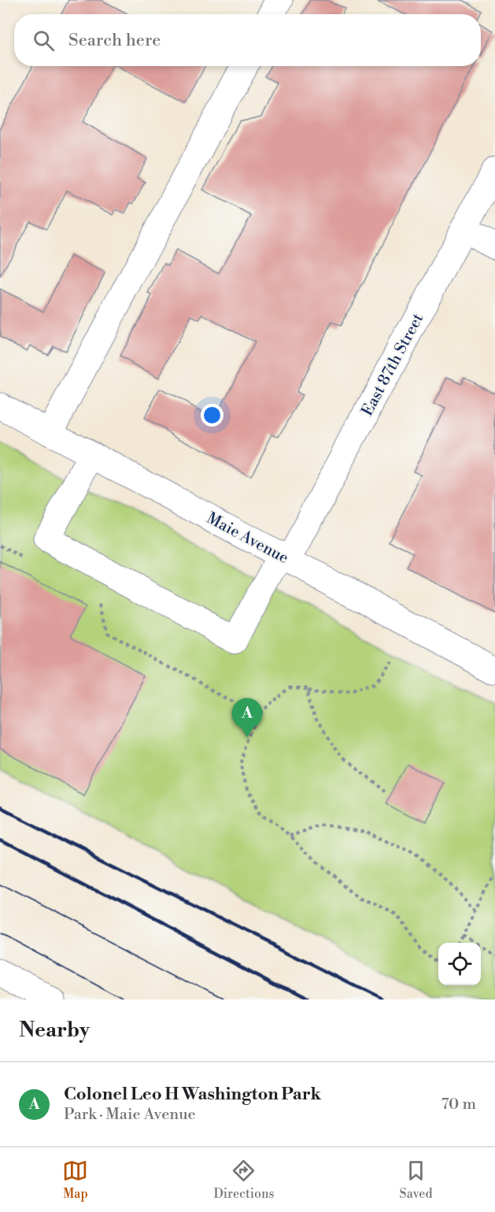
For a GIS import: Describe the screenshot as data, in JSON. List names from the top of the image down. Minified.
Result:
{"streets":{"street":["East 87th Street","Maie Avenue"]},"crossings":[["East 87th Street","Maie Avenue"]],"page":{"search":"Search here","pins":"A","heading":"Nearby","list":[{"mark":"A","name":"Colonel Leo H Washington Park","note":"Park · Maie Avenue","value":"70 m"}],"nav":["Map","Directions","Saved"]}}
